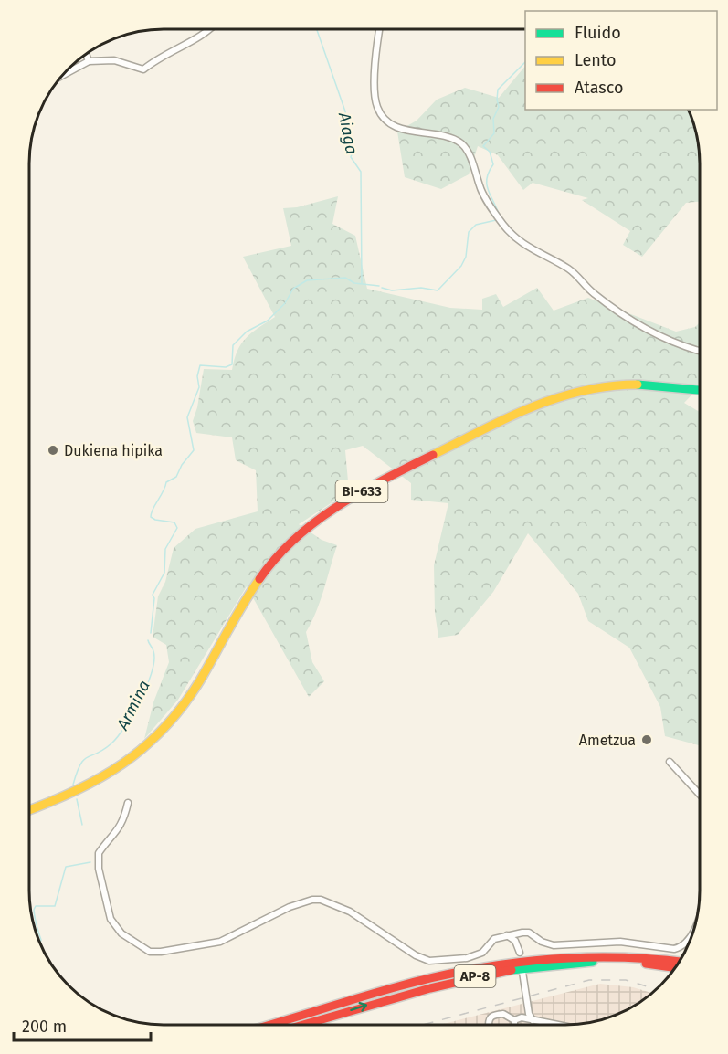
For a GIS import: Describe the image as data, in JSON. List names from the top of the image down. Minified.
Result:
{"streets":{"main road":["BI-633","AP-8"]},"water":["Aiaga","Armina"],"places":["Dukiena hipika","Ametzua"],"legend":["Fluido","Lento","Atasco"],"scale_bar":"200 m"}
